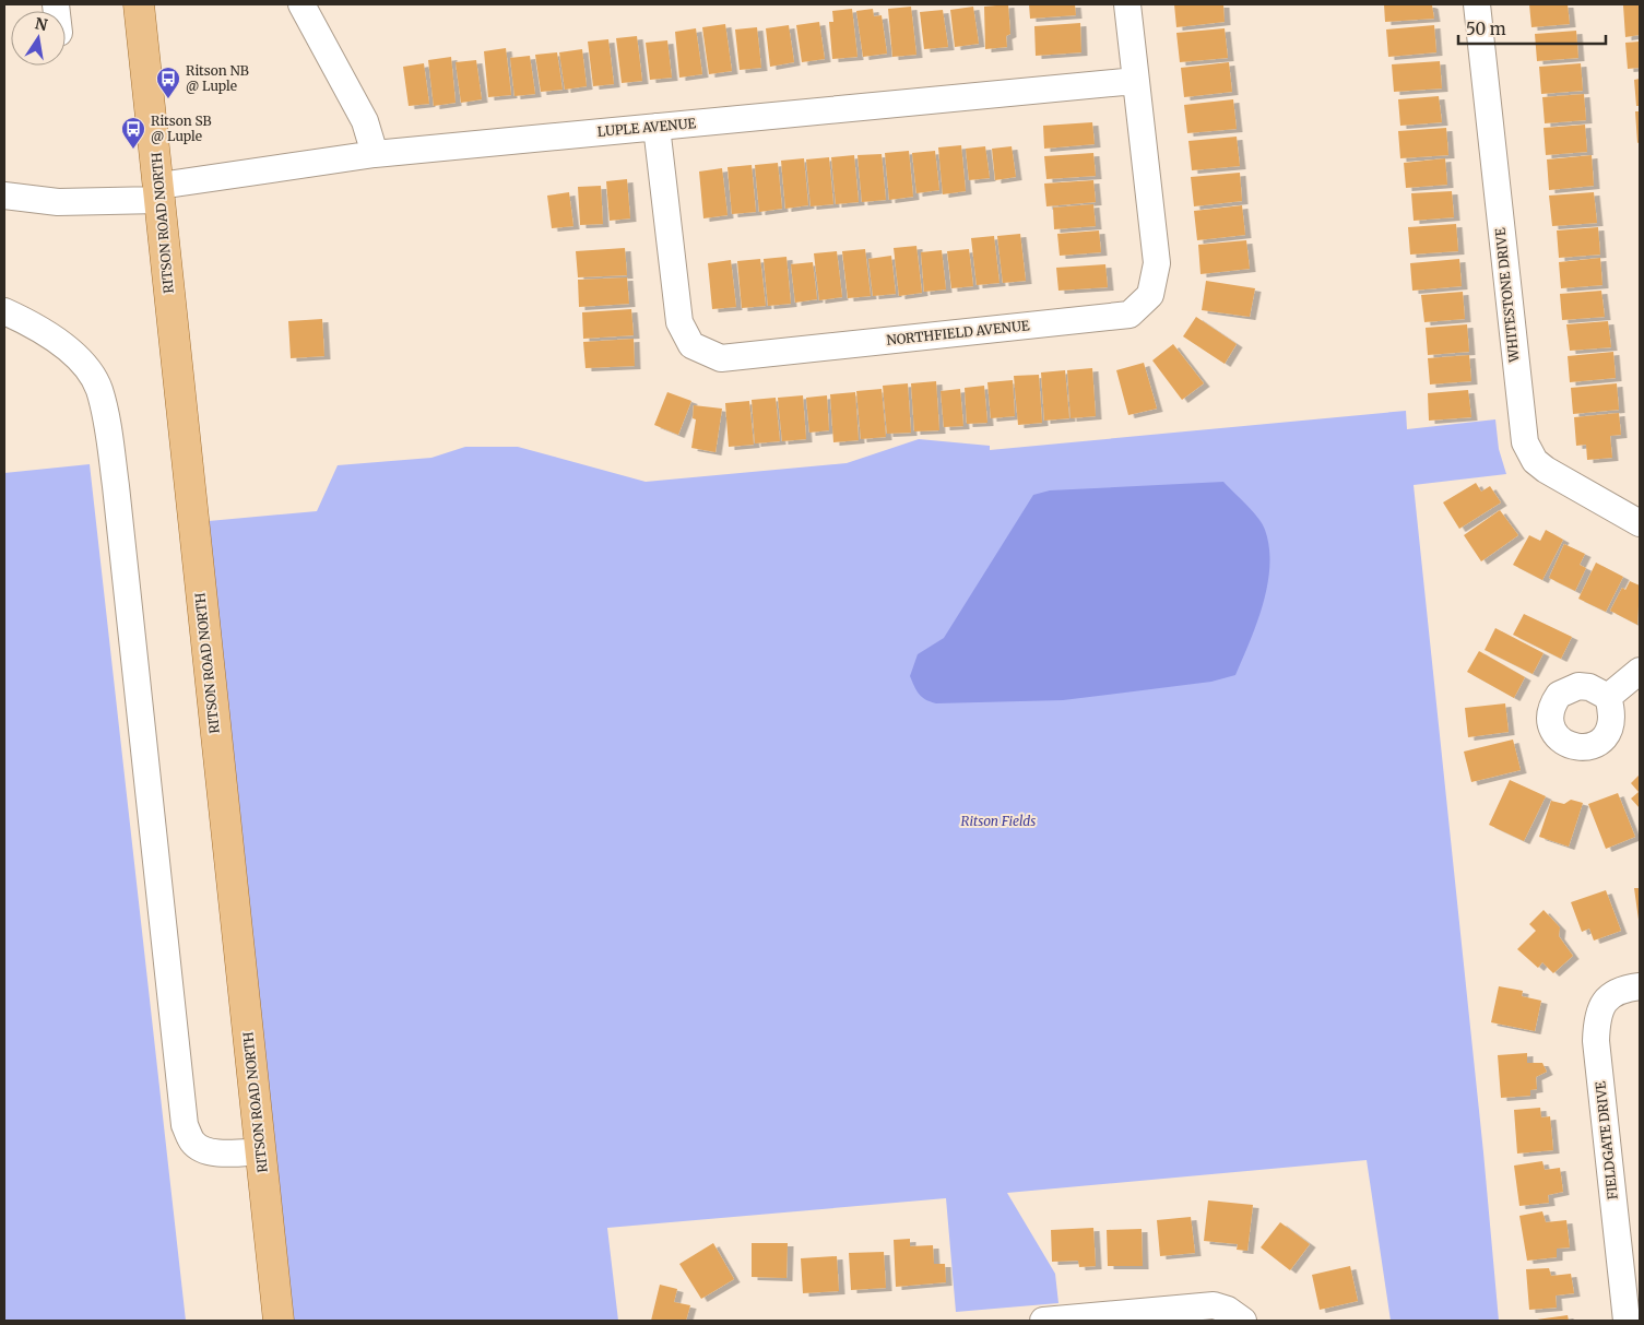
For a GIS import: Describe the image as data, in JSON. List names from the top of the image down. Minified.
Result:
{"streets":{"main road":["RITSON ROAD NORTH"],"street":["LUPLE AVENUE","WHITESTONE DRIVE","NORTHFIELD AVENUE","FIELDGATE DRIVE"]},"crossings":[["LUPLE AVENUE","RITSON ROAD NORTH"],["LUPLE AVENUE","NORTHFIELD AVENUE"]],"parks":["Ritson Fields"],"places":{"bus stop":["Ritson NB @ Luple","Ritson SB @ Luple"]},"scale_bar":"50 m","north":"top"}
